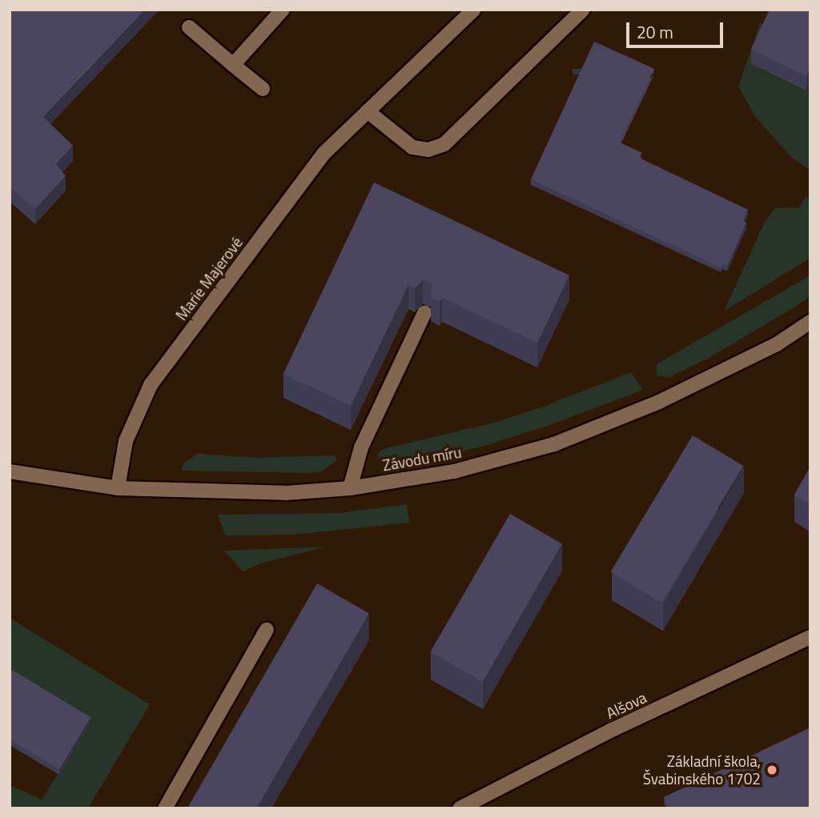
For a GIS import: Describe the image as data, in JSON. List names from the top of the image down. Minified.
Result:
{"streets":{"street":["Marie Majerové","Závodu míru","Alšova"]},"crossings":[["Marie Majerové","Závodu míru"]],"places":["Základní škola, Švabinského 1702"],"scale_bar":"20 m"}
